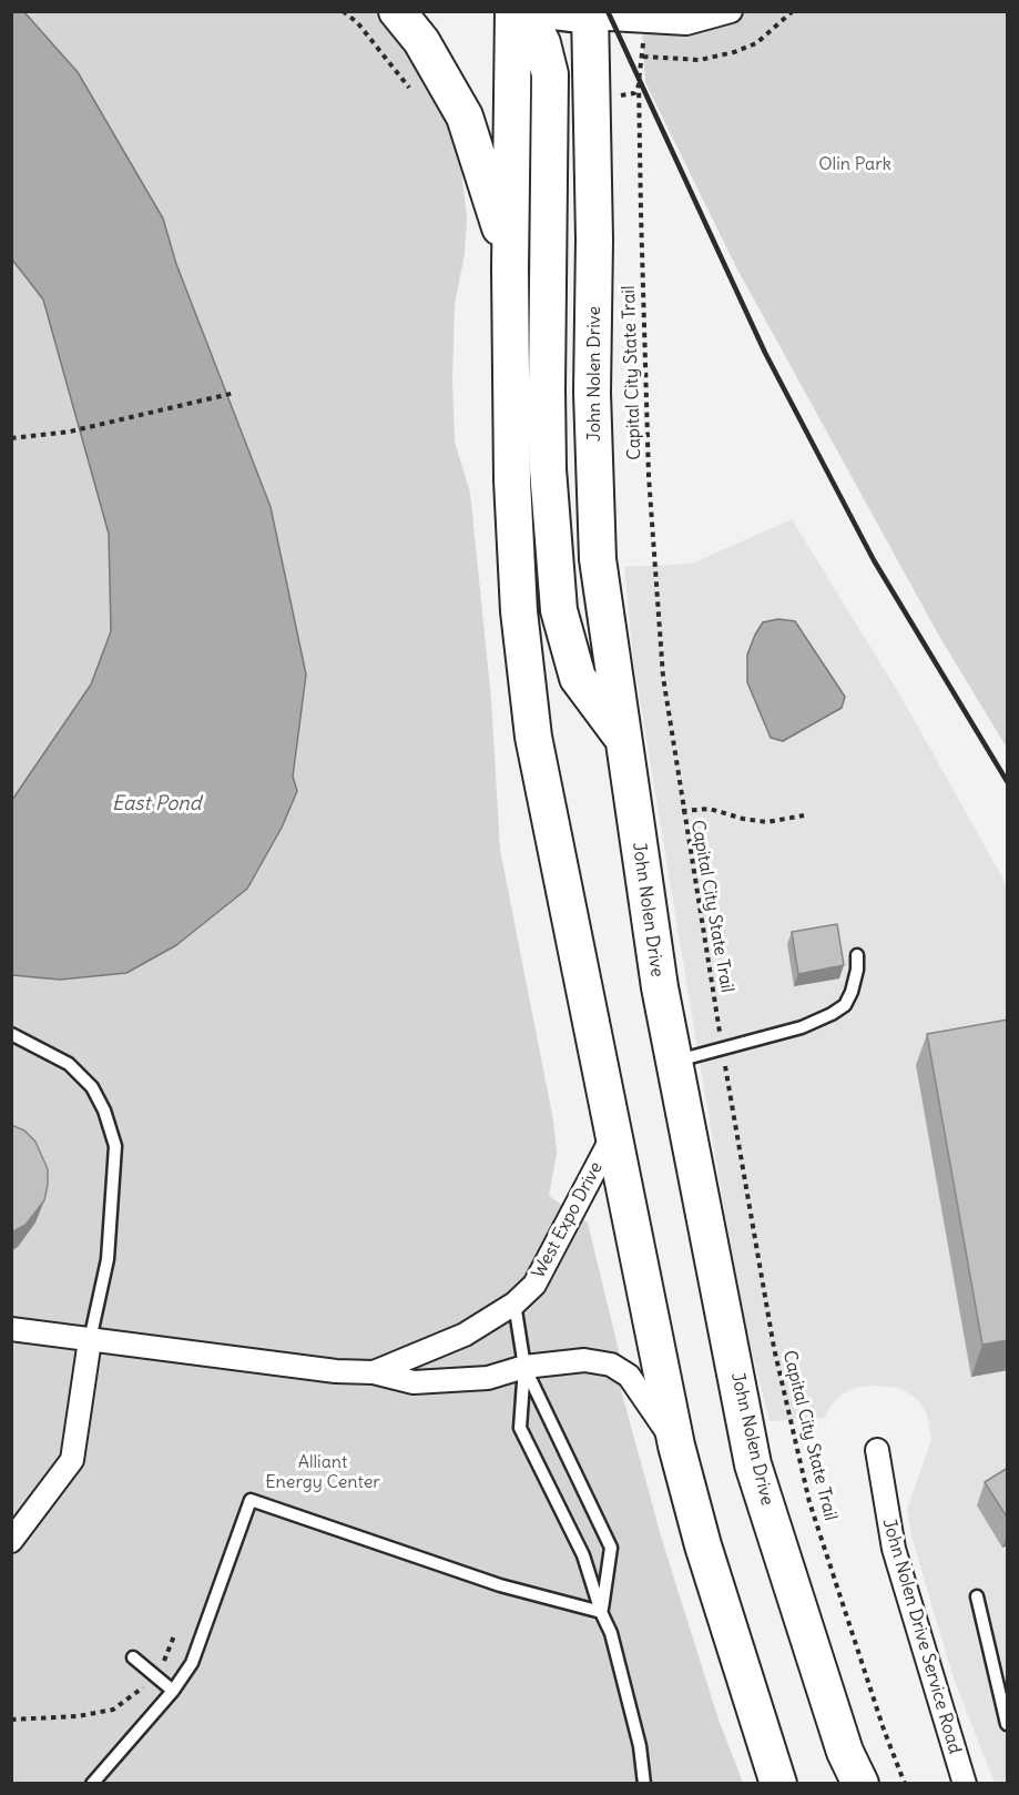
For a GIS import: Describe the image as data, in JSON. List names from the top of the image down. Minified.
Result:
{"streets":{"main road":["John Nolen Drive"],"street":["West Expo Drive","John Nolen Drive Service Road"],"path":["Capital City State Trail"]},"water":["East Pond"],"parks":["Olin Park","Alliant Energy Center"]}
